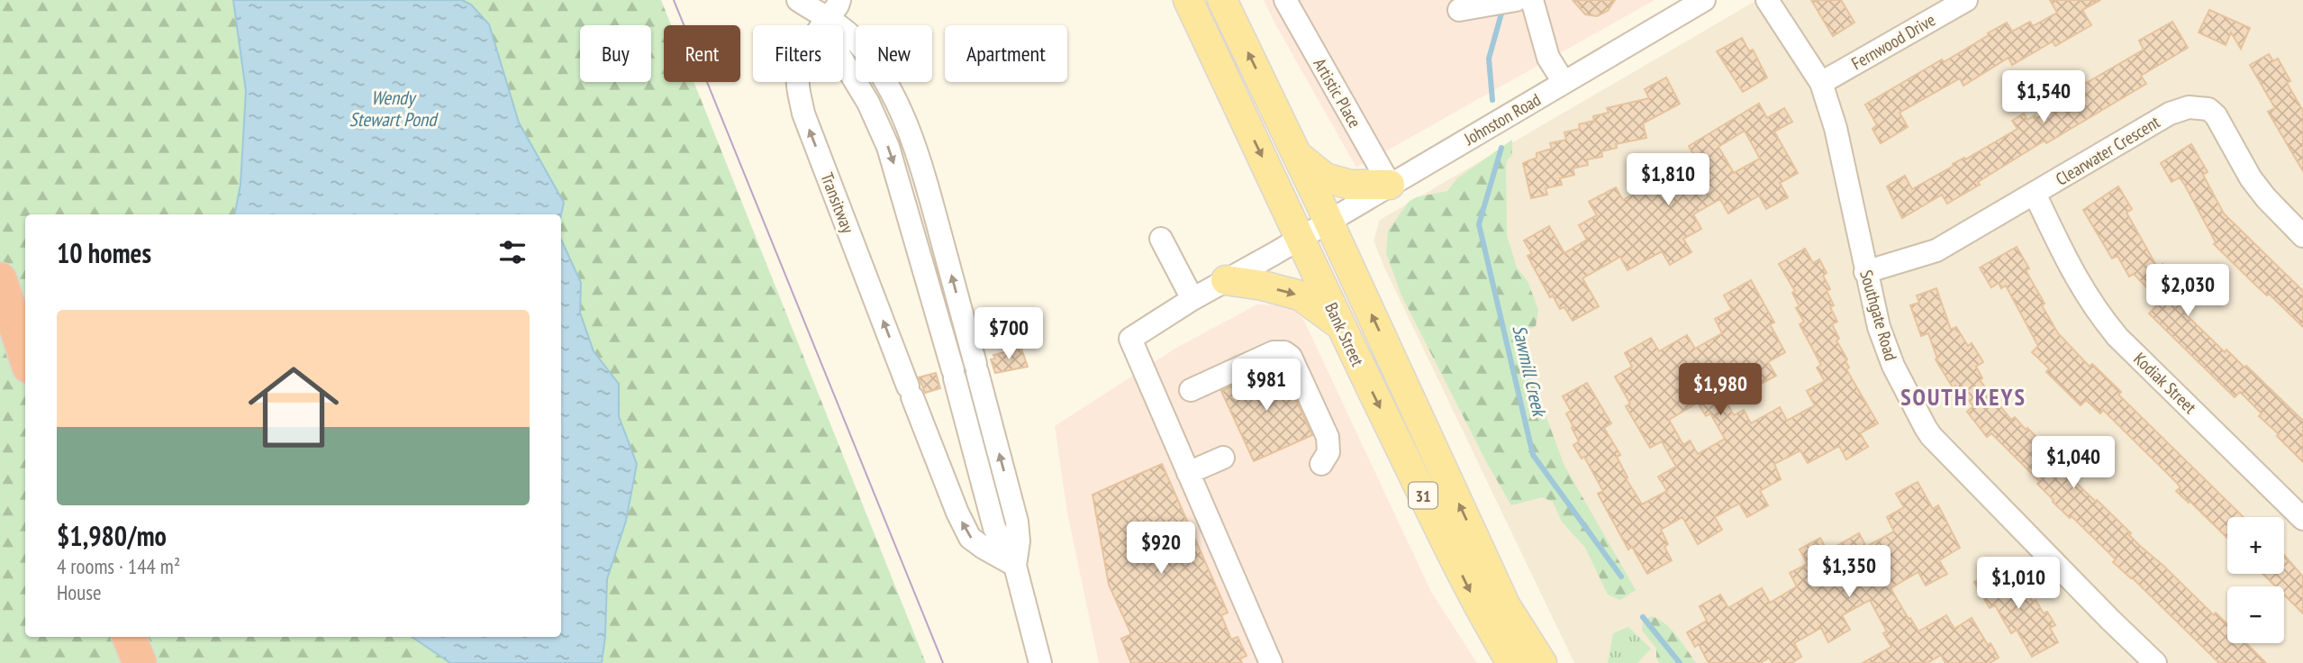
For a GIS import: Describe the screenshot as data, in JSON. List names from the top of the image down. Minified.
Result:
{"streets":{"main road":["Bank Street","31"],"street":["Fernwood Drive","Artistic Place","Johnston Road","Clearwater Crescent","Transitway","Southgate Road","Kodiak Street"]},"crossings":[["Fernwood Drive","Southgate Road"],["Artistic Place","Johnston Road"],["Johnston Road","Bank Street"],["Clearwater Crescent","Southgate Road"],["Clearwater Crescent","Kodiak Street"]],"districts":["SOUTH KEYS"],"water":["Wendy Stewart Pond","Sawmill Creek"],"page":{"chip":["Buy","Rent","Filters","New","Apartment"],"price":["$1,540","$1,810","$2,030","$700","$981","$1,980","$1,040","$920","$1,350","$1,010"],"heading":"10 homes","list":[{"name":"$1,980/mo","note":"4 rooms · 144 m² · House"}],"map_buttons":["+","−"]}}
